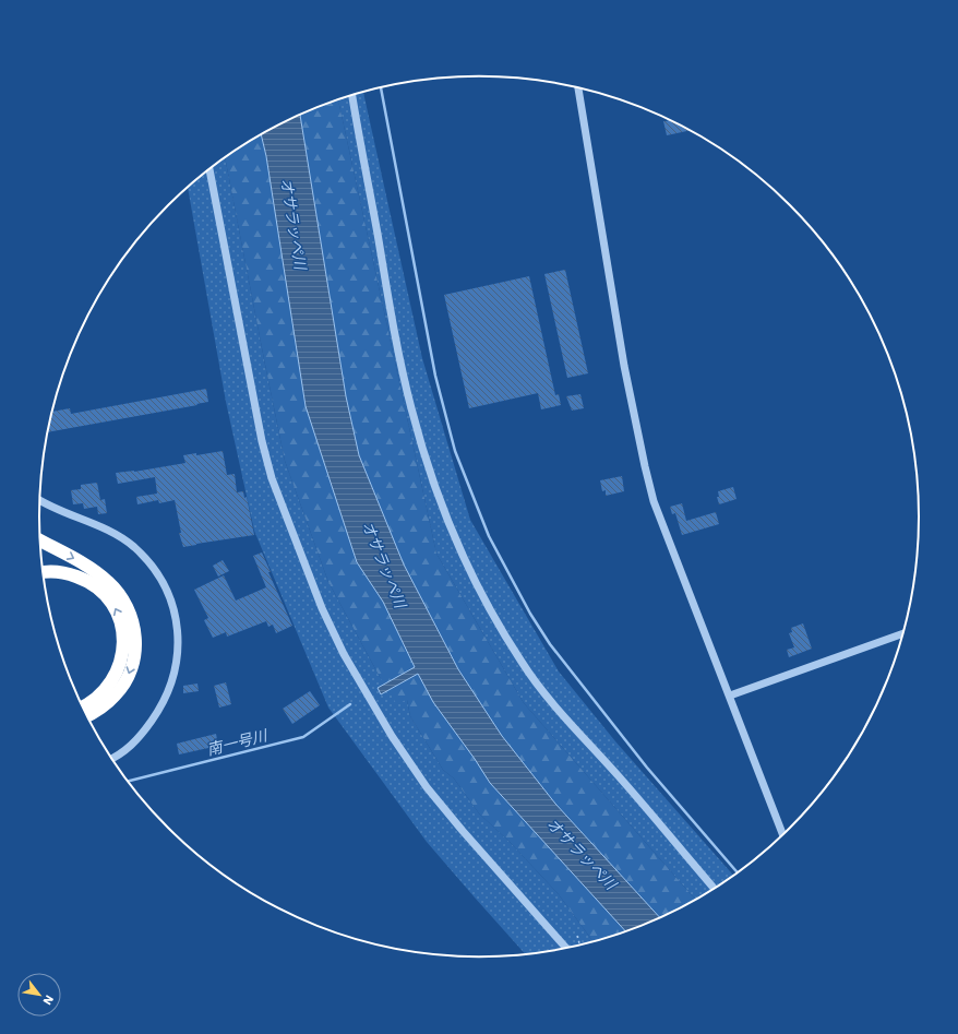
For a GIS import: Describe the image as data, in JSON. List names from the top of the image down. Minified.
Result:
{"water":["オサラッペ川","南一号川"],"north":"bottom right"}
